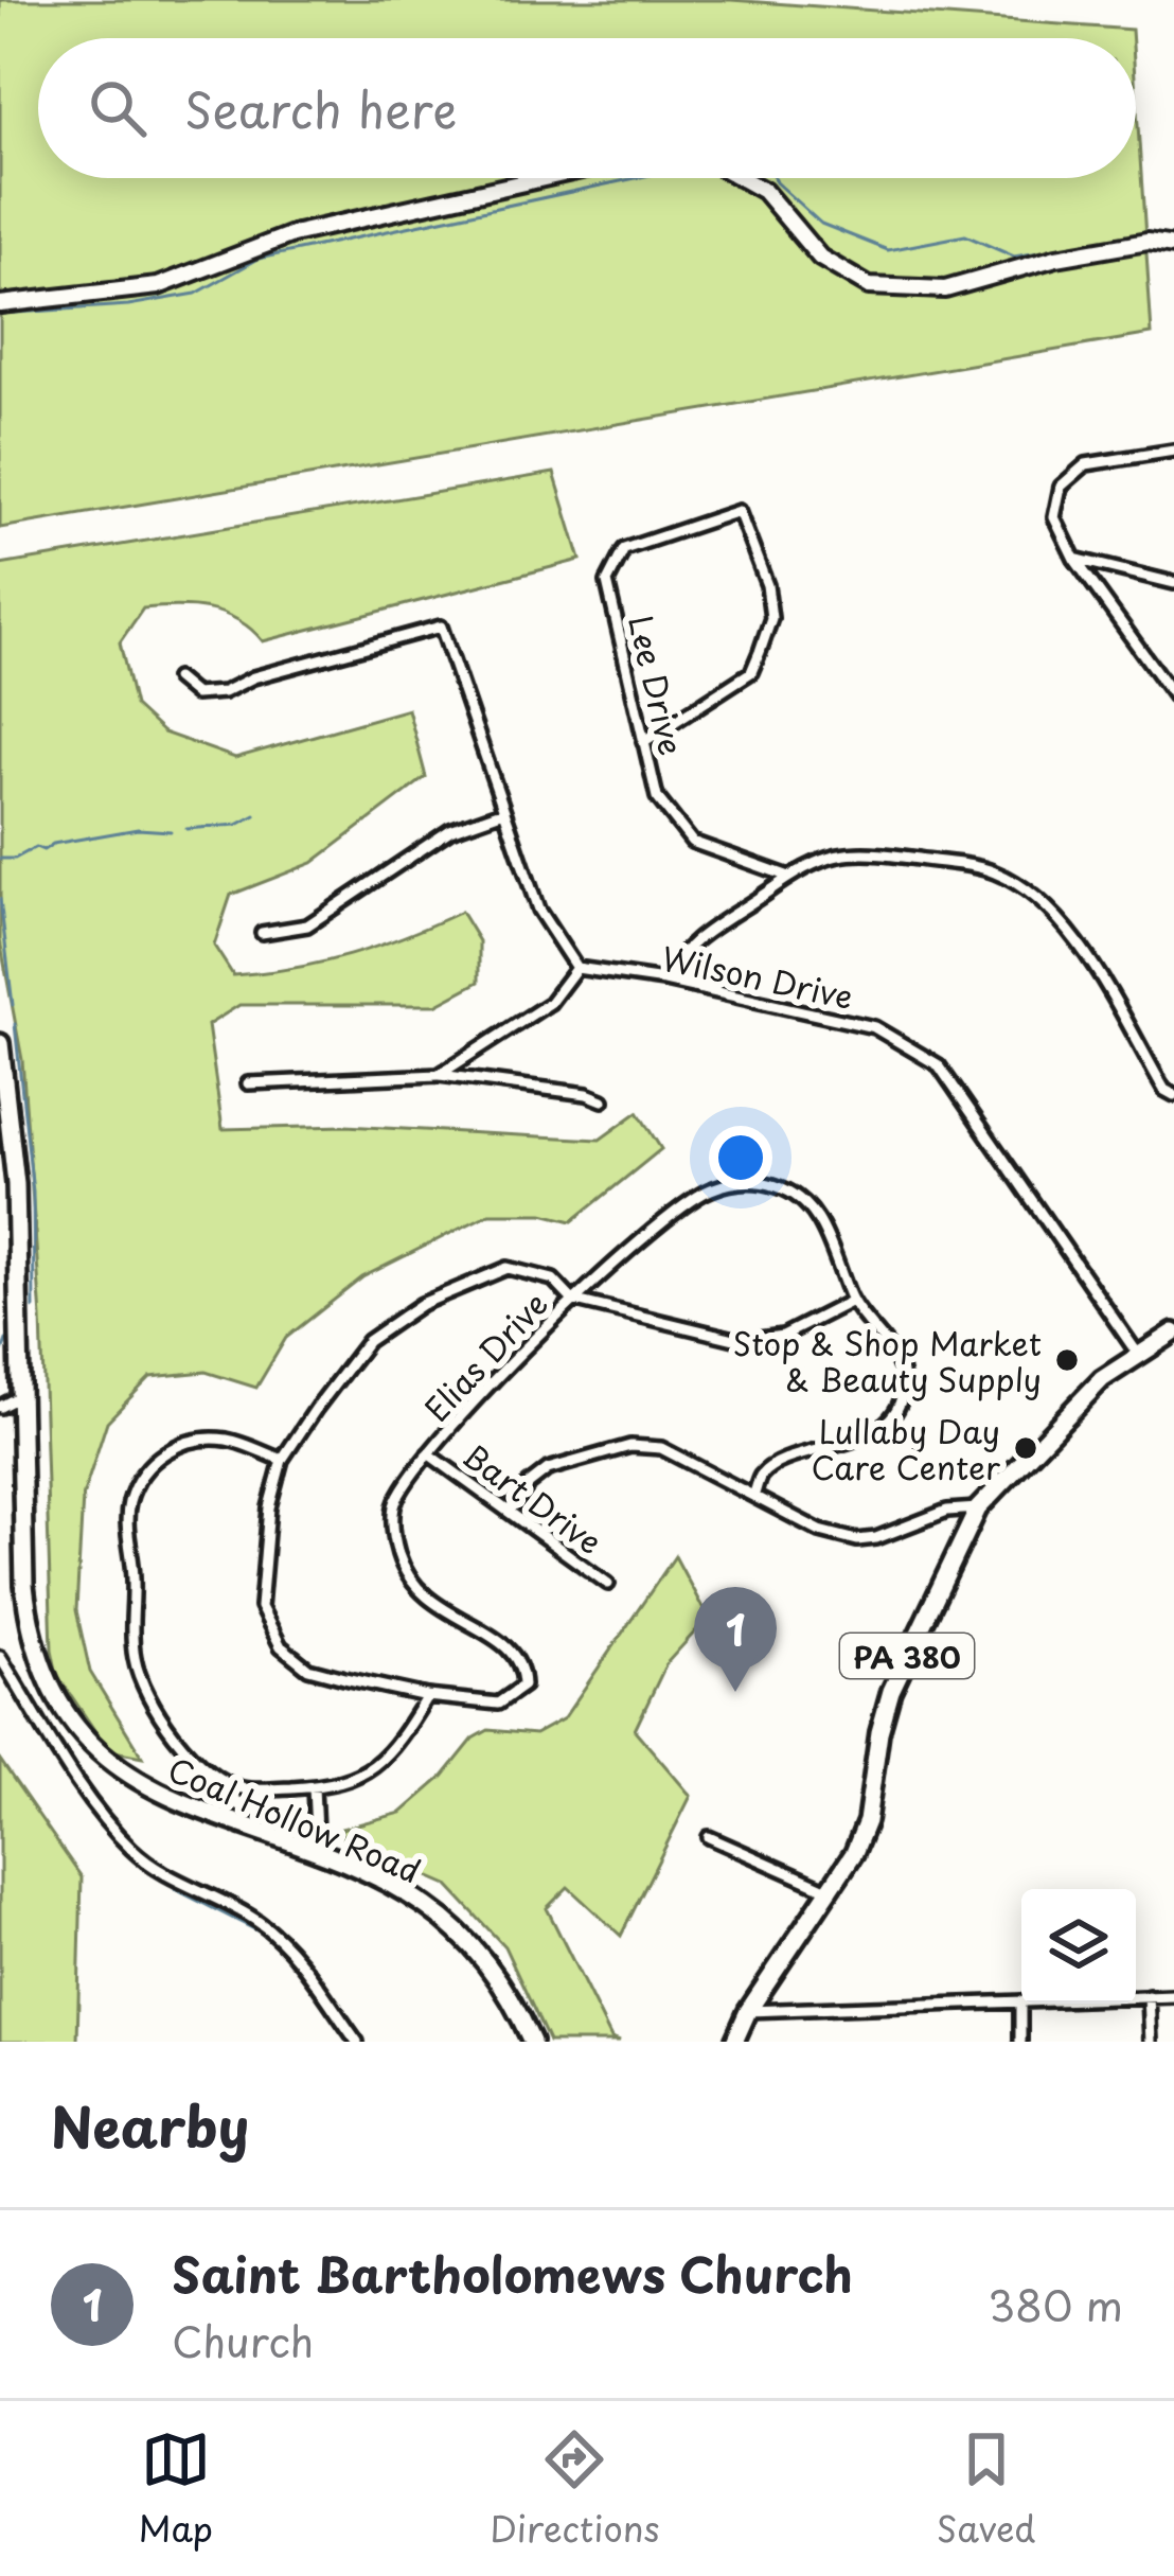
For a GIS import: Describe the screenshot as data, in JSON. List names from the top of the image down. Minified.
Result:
{"streets":{"main road":["PA 380","Coal Hollow Road"],"street":["Lee Drive","Wilson Drive","Elias Drive","Bart Drive"]},"crossings":[["Wilson Drive","PA 380"],["Elias Drive","Bart Drive"]],"places":["Stop & Shop Market & Beauty Supply","Lullaby Day Care Center"],"page":{"search":"Search here","pins":"1","heading":"Nearby","list":[{"mark":"1","name":"Saint Bartholomews Church","note":"Church","value":"380 m"}],"nav":["Map","Directions","Saved"]}}
